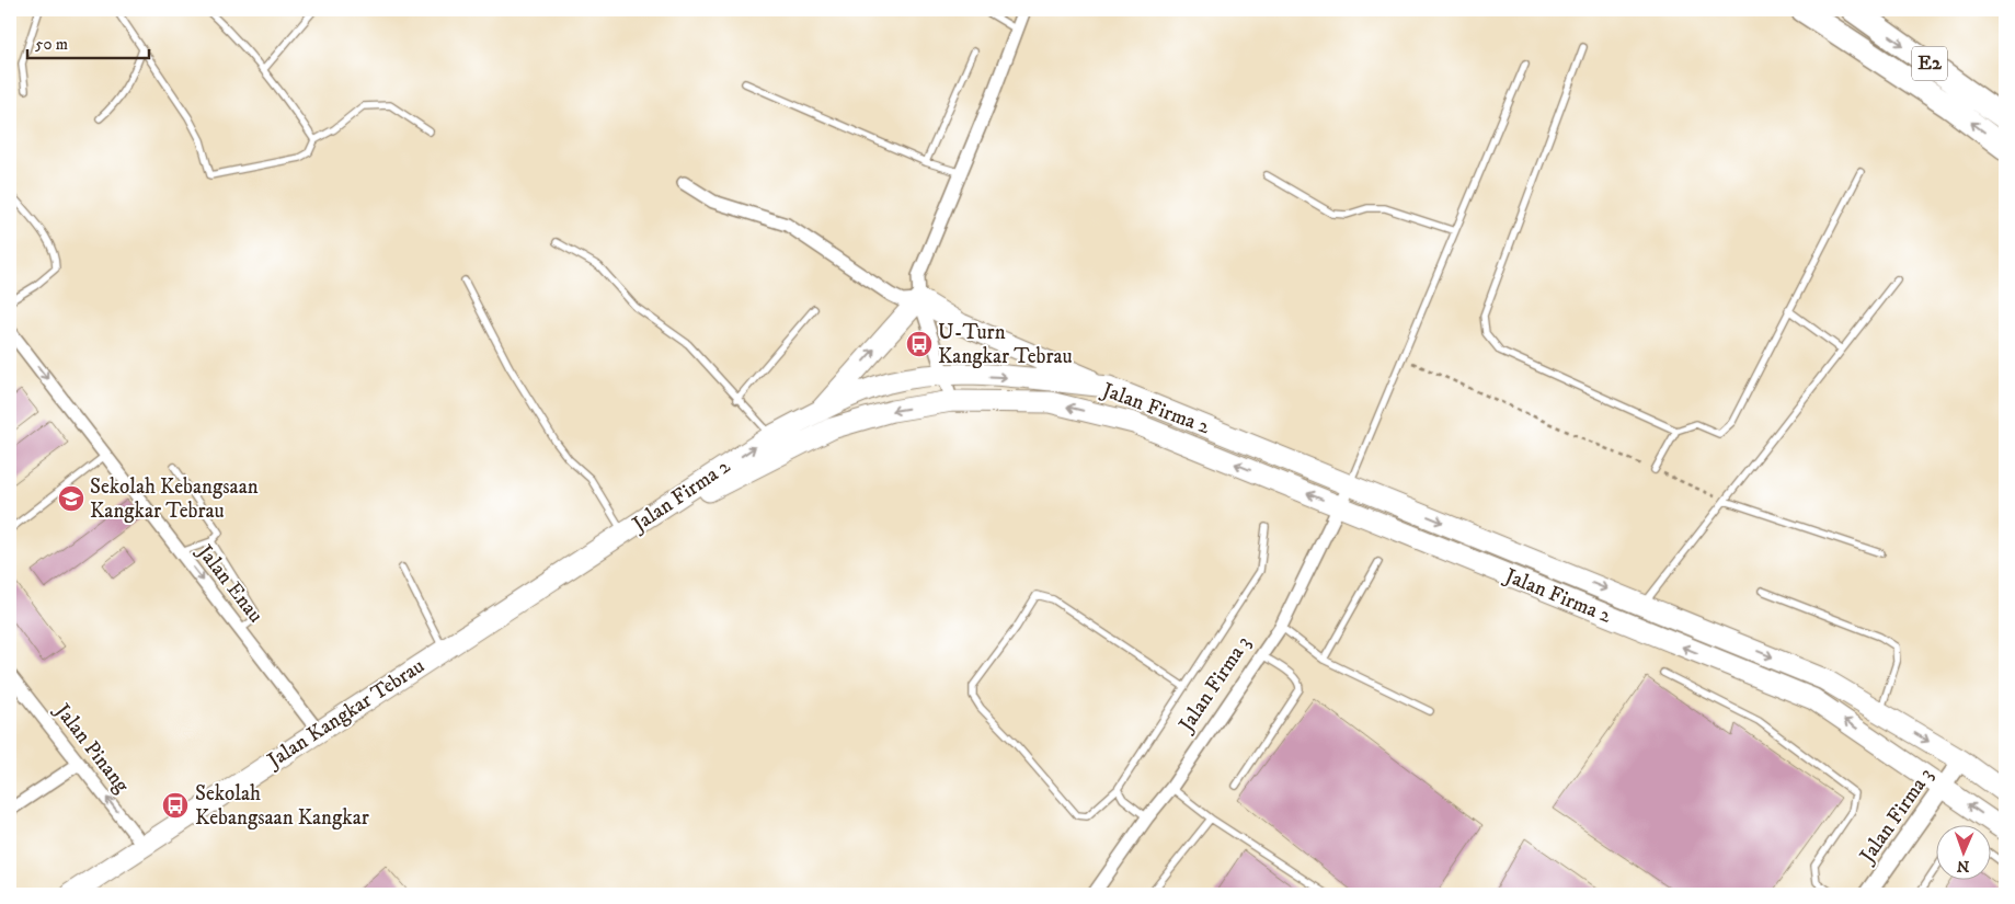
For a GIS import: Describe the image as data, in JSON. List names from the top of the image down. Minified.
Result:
{"streets":{"highway":["E2"],"main road":["Jalan Firma 2","Jalan Kangkar Tebrau"],"street":["Jalan Enau","Jalan Firma 3","Jalan Pinang"]},"crossings":[["Jalan Firma 2","Jalan Firma 3"],["Jalan Firma 2","Jalan Kangkar Tebrau"],["Jalan Enau","Jalan Kangkar Tebrau"],["Jalan Kangkar Tebrau","Jalan Pinang"]],"one_way":["Jalan Enau","Jalan Pinang"],"places":{"bus stop":["U-Turn Kangkar Tebrau","Sekolah Kebangsaan Kangkar"],"school or university":["Sekolah Kebangsaan Kangkar Tebrau"]},"scale_bar":"50 m","north":"bottom"}
